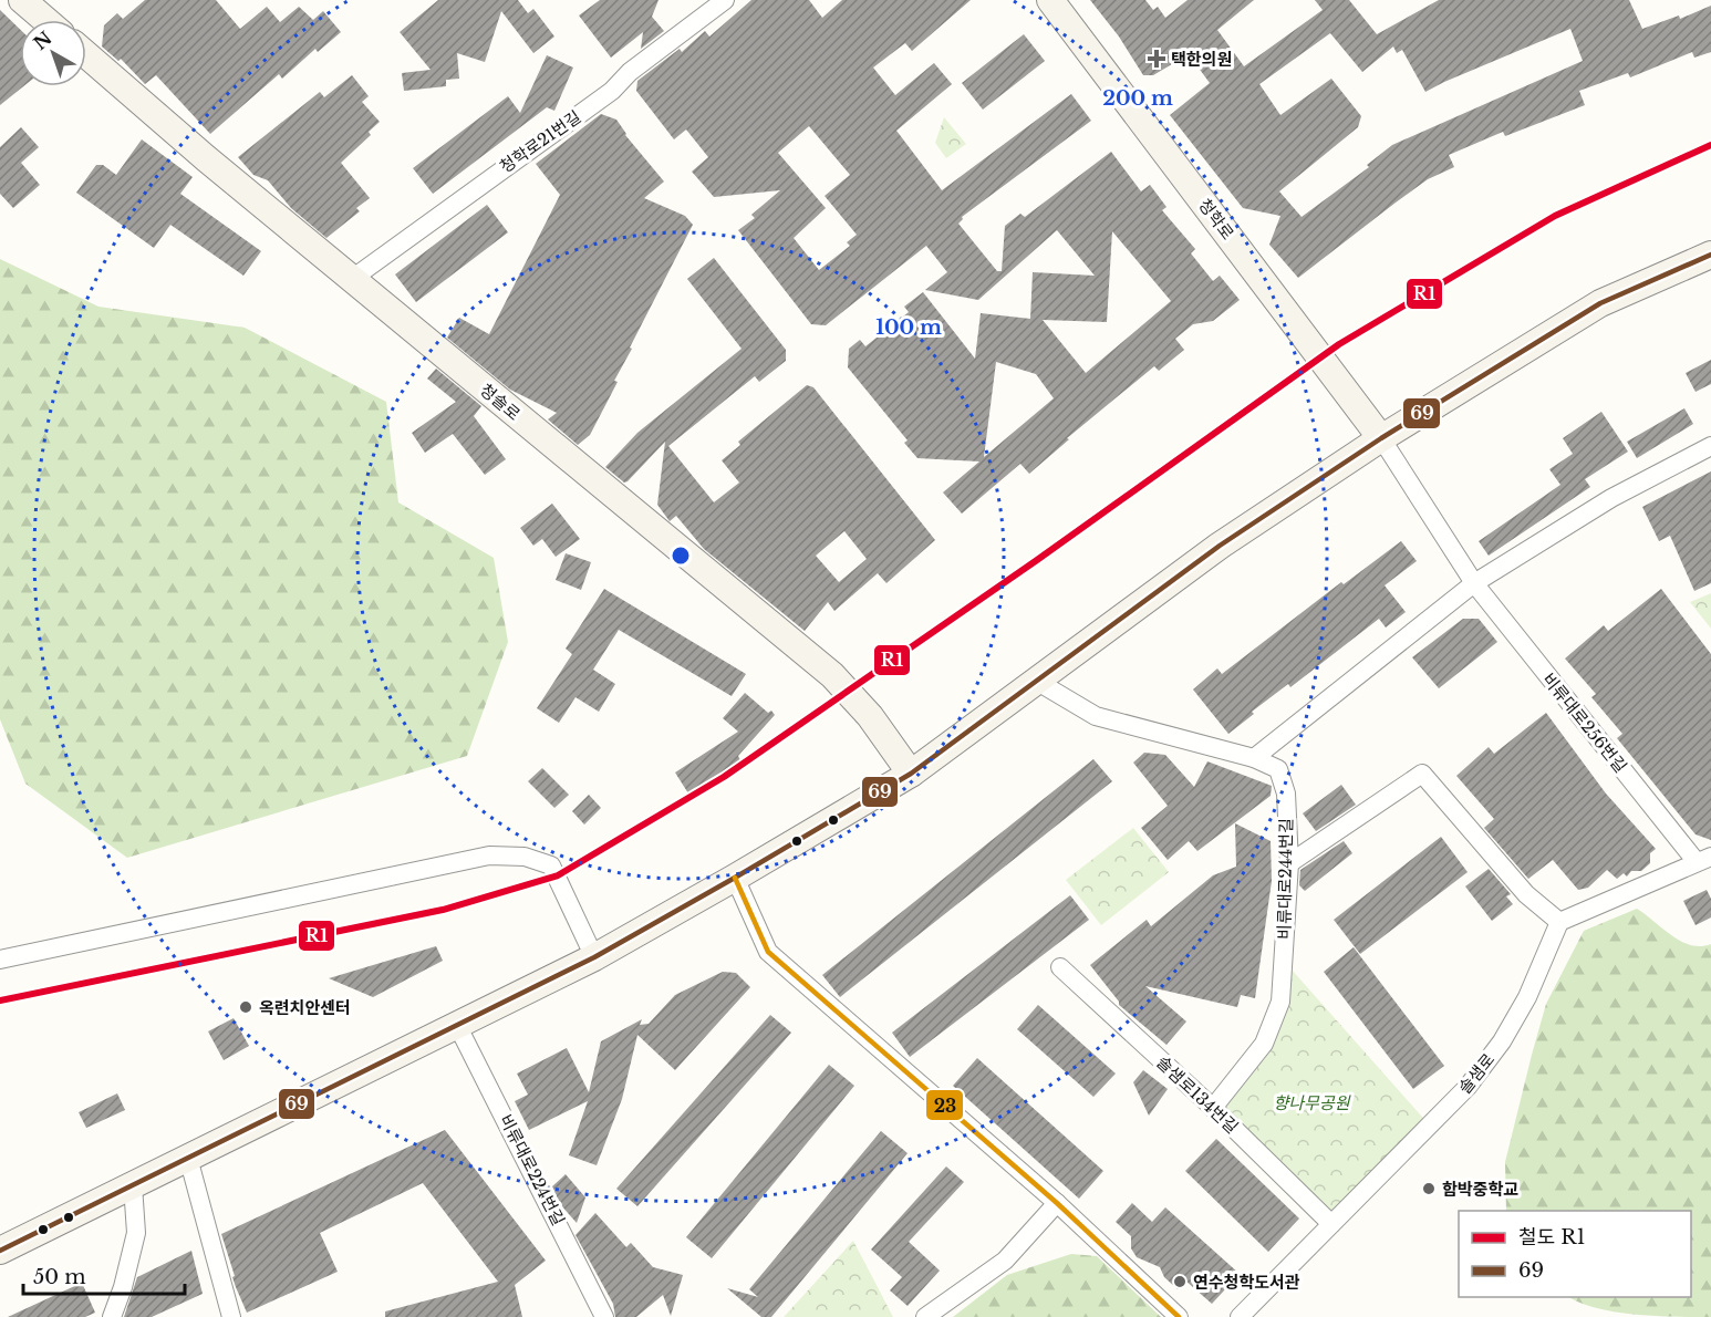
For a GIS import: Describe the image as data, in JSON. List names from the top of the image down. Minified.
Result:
{"streets":{"main road":["청학로","청솔로"],"street":["청학로21번길","비류대로256번길","비류대로244번길","솔샘로","솔샘로134번길","비류대로224번길"]},"crossings":[["청학로21번길","청솔로"],["청학로","비류대로256번길"],["비류대로244번길","솔샘로134번길"],["솔샘로","솔샘로134번길"]],"parks":["향나무공원"],"places":{"health":["택한의원"],"other":["옥련치안센터","함박중학교","연수청학도서관"]},"lines":["rail line R1","transit line 69","transit line 23"],"legend":["철도 R1","69"],"scale_bar":"50 m","north":"top left","rings":["200 m","100 m"]}
